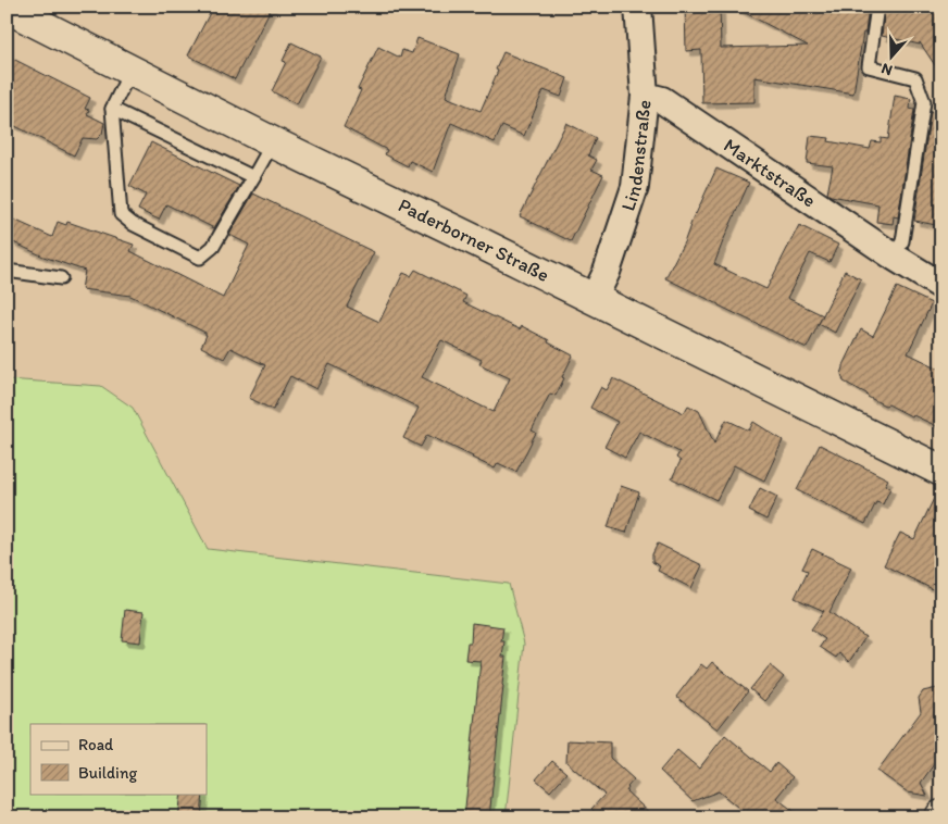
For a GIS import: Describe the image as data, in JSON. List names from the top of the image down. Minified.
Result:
{"streets":{"main road":["Paderborner Straße"],"street":["Lindenstraße","Marktstraße"]},"crossings":[["Lindenstraße","Marktstraße"],["Lindenstraße","Paderborner Straße"]],"legend":["Road","Building"],"north":"bottom"}
